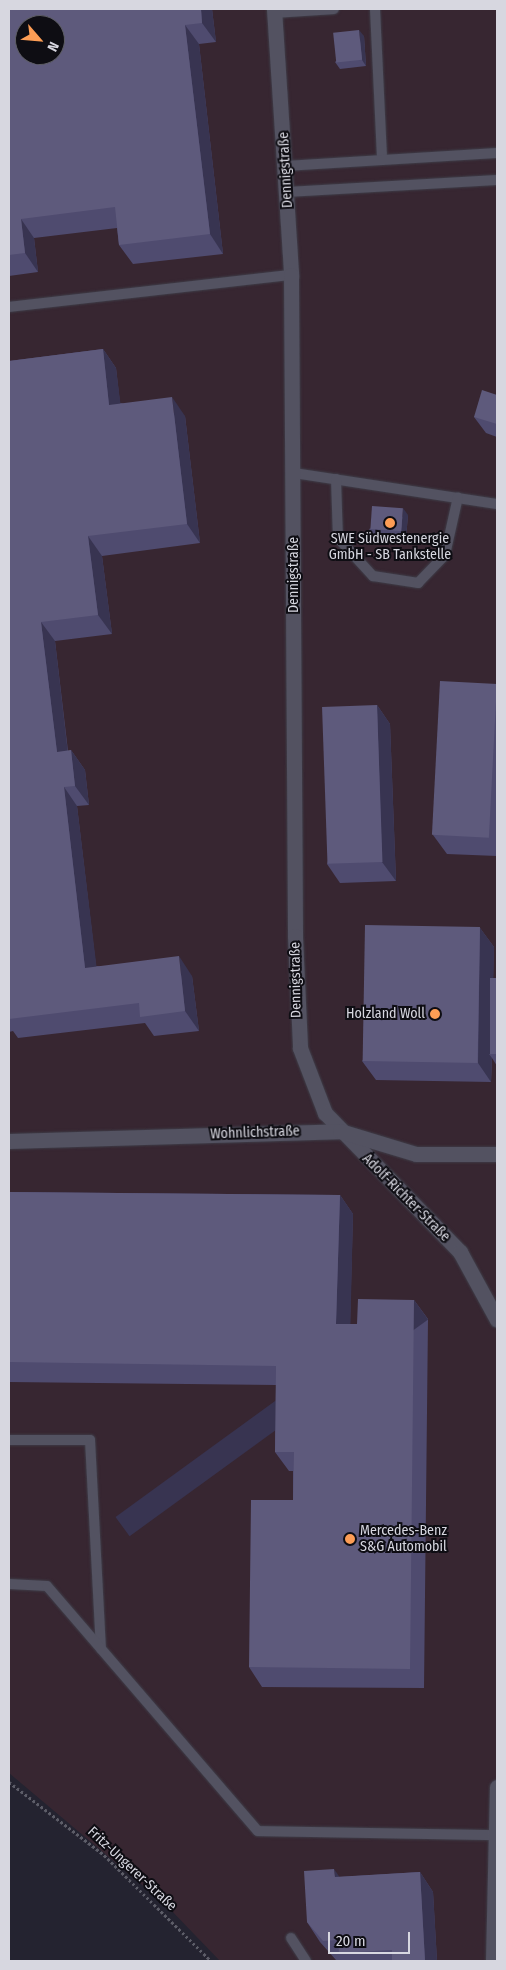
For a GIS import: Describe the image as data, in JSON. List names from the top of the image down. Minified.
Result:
{"streets":{"street":["Dennigstraße","Wohnlichstraße","Adolf-Richter-Straße"],"path":["Fritz-Ungerer-Straße"]},"crossings":[["Dennigstraße","Wohnlichstraße"],["Dennigstraße","Adolf-Richter-Straße"],["Wohnlichstraße","Adolf-Richter-Straße"]],"places":["SWE Südwestenergie GmbH - SB Tankstelle","Holzland Woll","Mercedes-Benz S&G Automobil"],"scale_bar":"20 m","north":"bottom right"}
